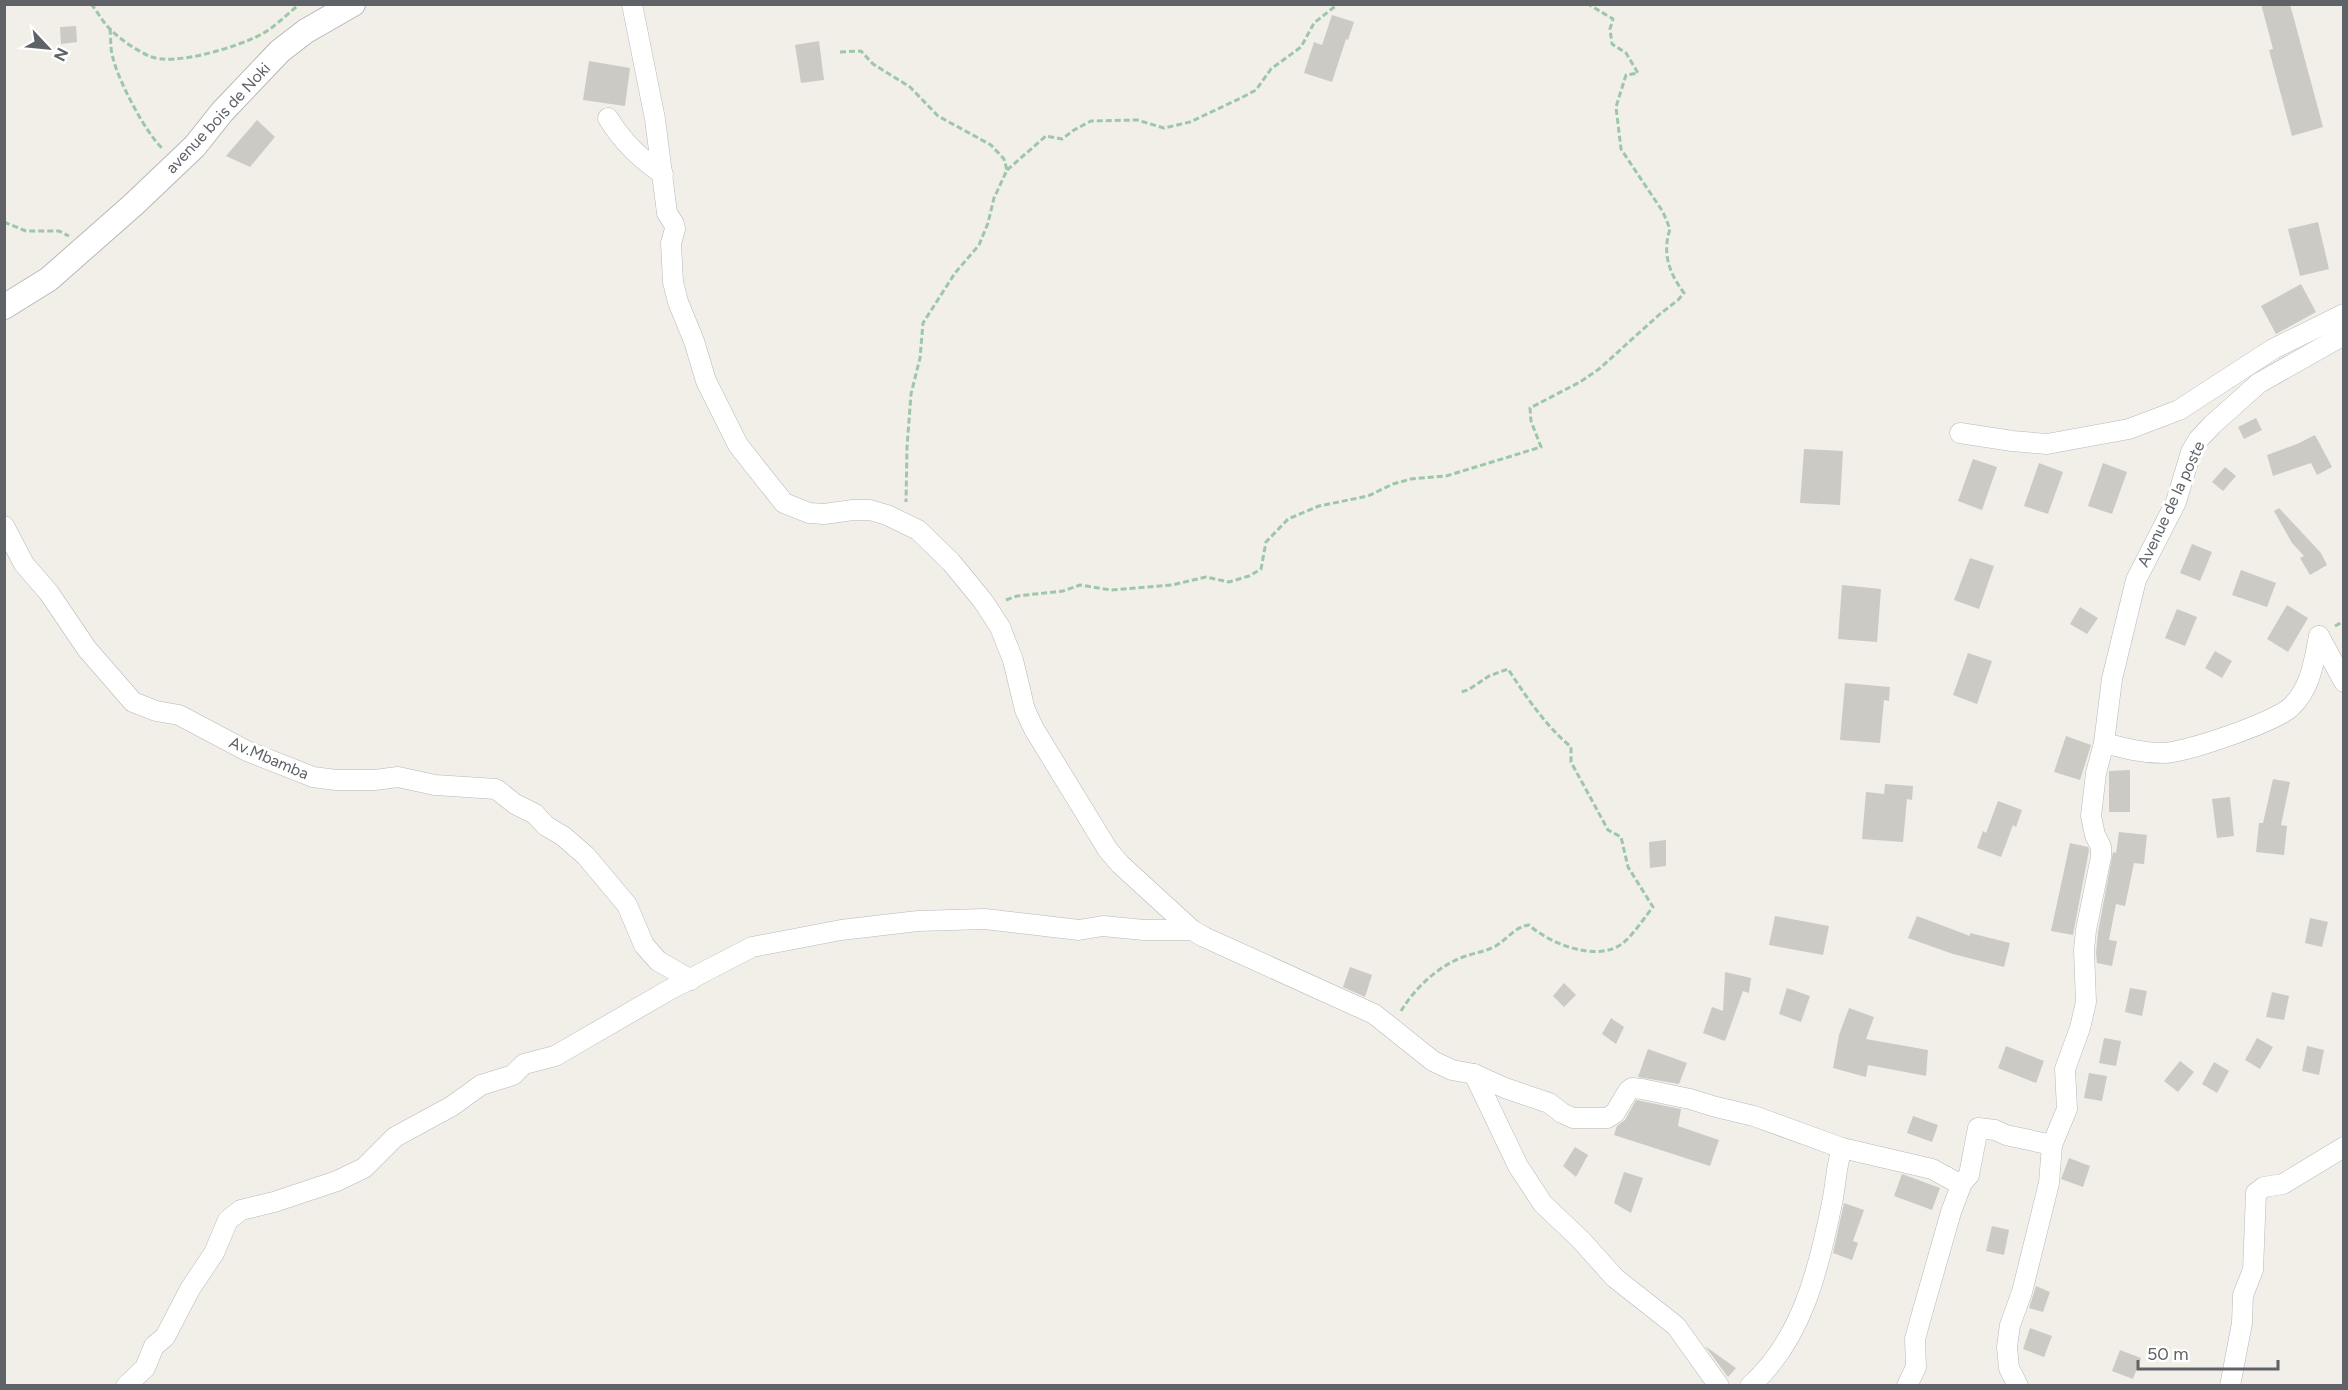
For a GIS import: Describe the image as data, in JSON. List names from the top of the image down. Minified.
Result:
{"streets":{"street":["avenue bois de Noki","Avenue de la poste","Av.Mbamba"]},"scale_bar":"50 m","north":"bottom right"}
